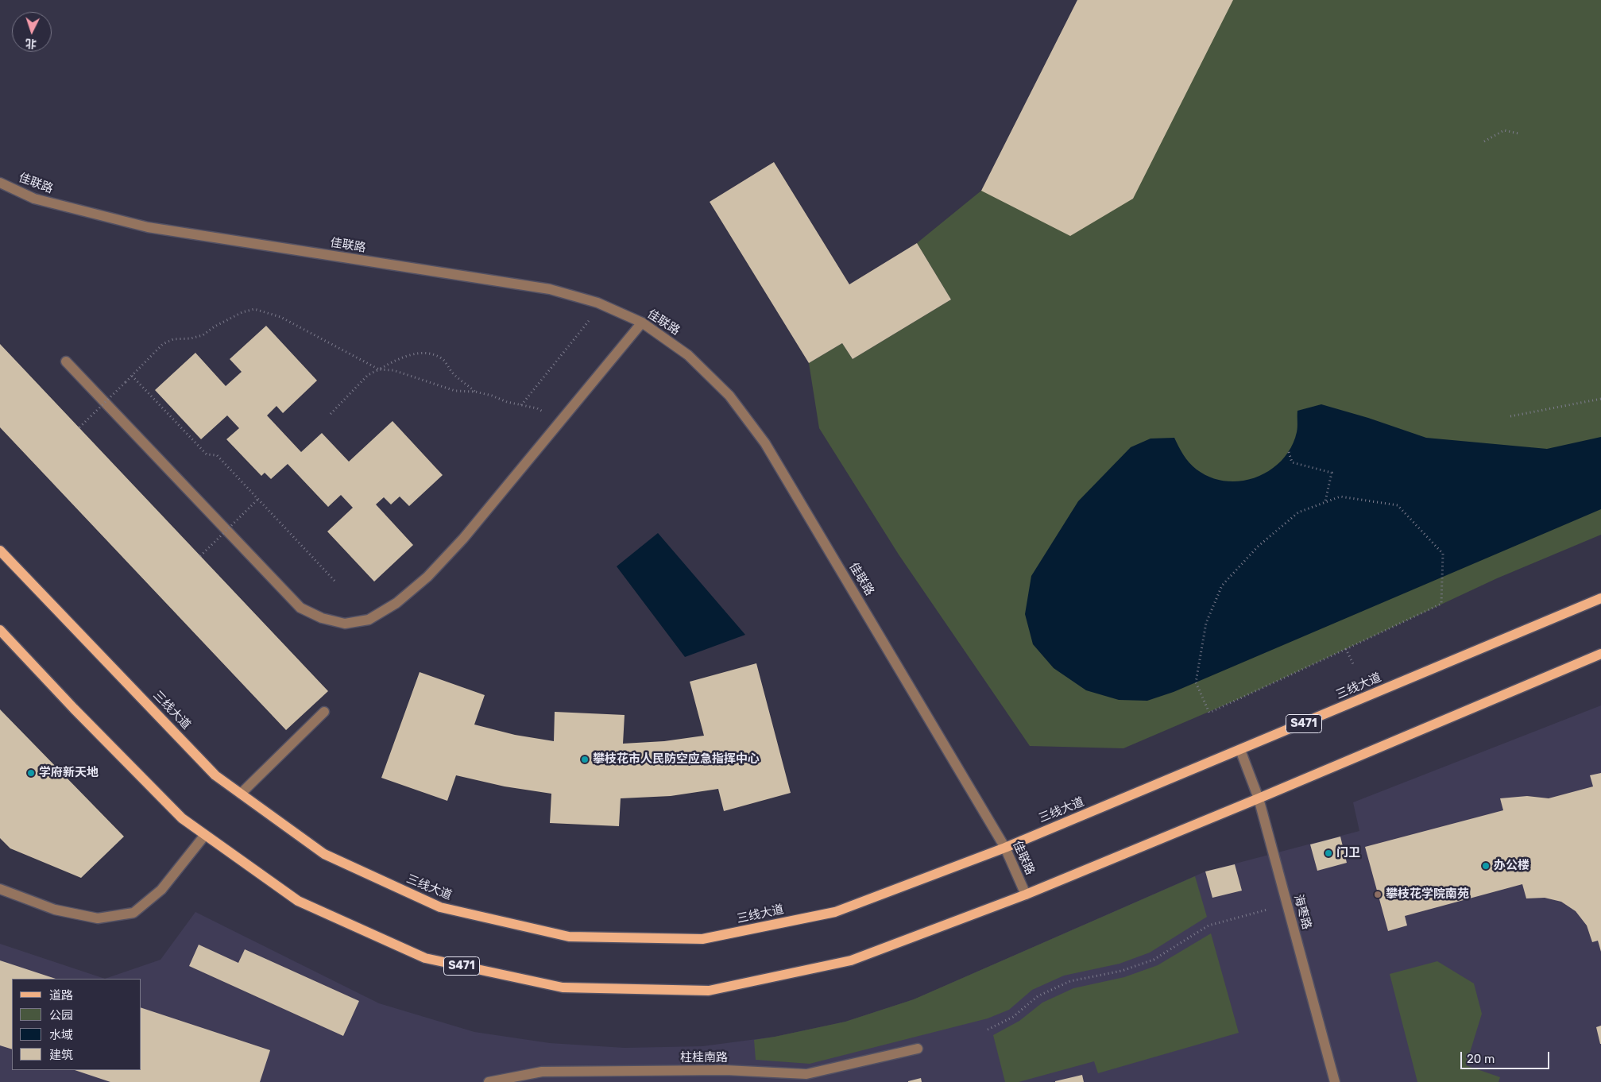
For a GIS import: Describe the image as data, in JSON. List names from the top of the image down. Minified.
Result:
{"streets":{"main road":["三线大道","S471"],"street":["佳联路","海枣路","柱桂南路"]},"crossings":[["佳联路","三线大道"],["佳联路","S471"],["三线大道","海枣路"],["S471","海枣路"]],"places":["攀枝花市人民防空应急指挥中心","学府新天地","门卫","办公楼","攀枝花学院南苑"],"legend":["道路","公园","水域","建筑"],"scale_bar":"20 m","north":"bottom"}
